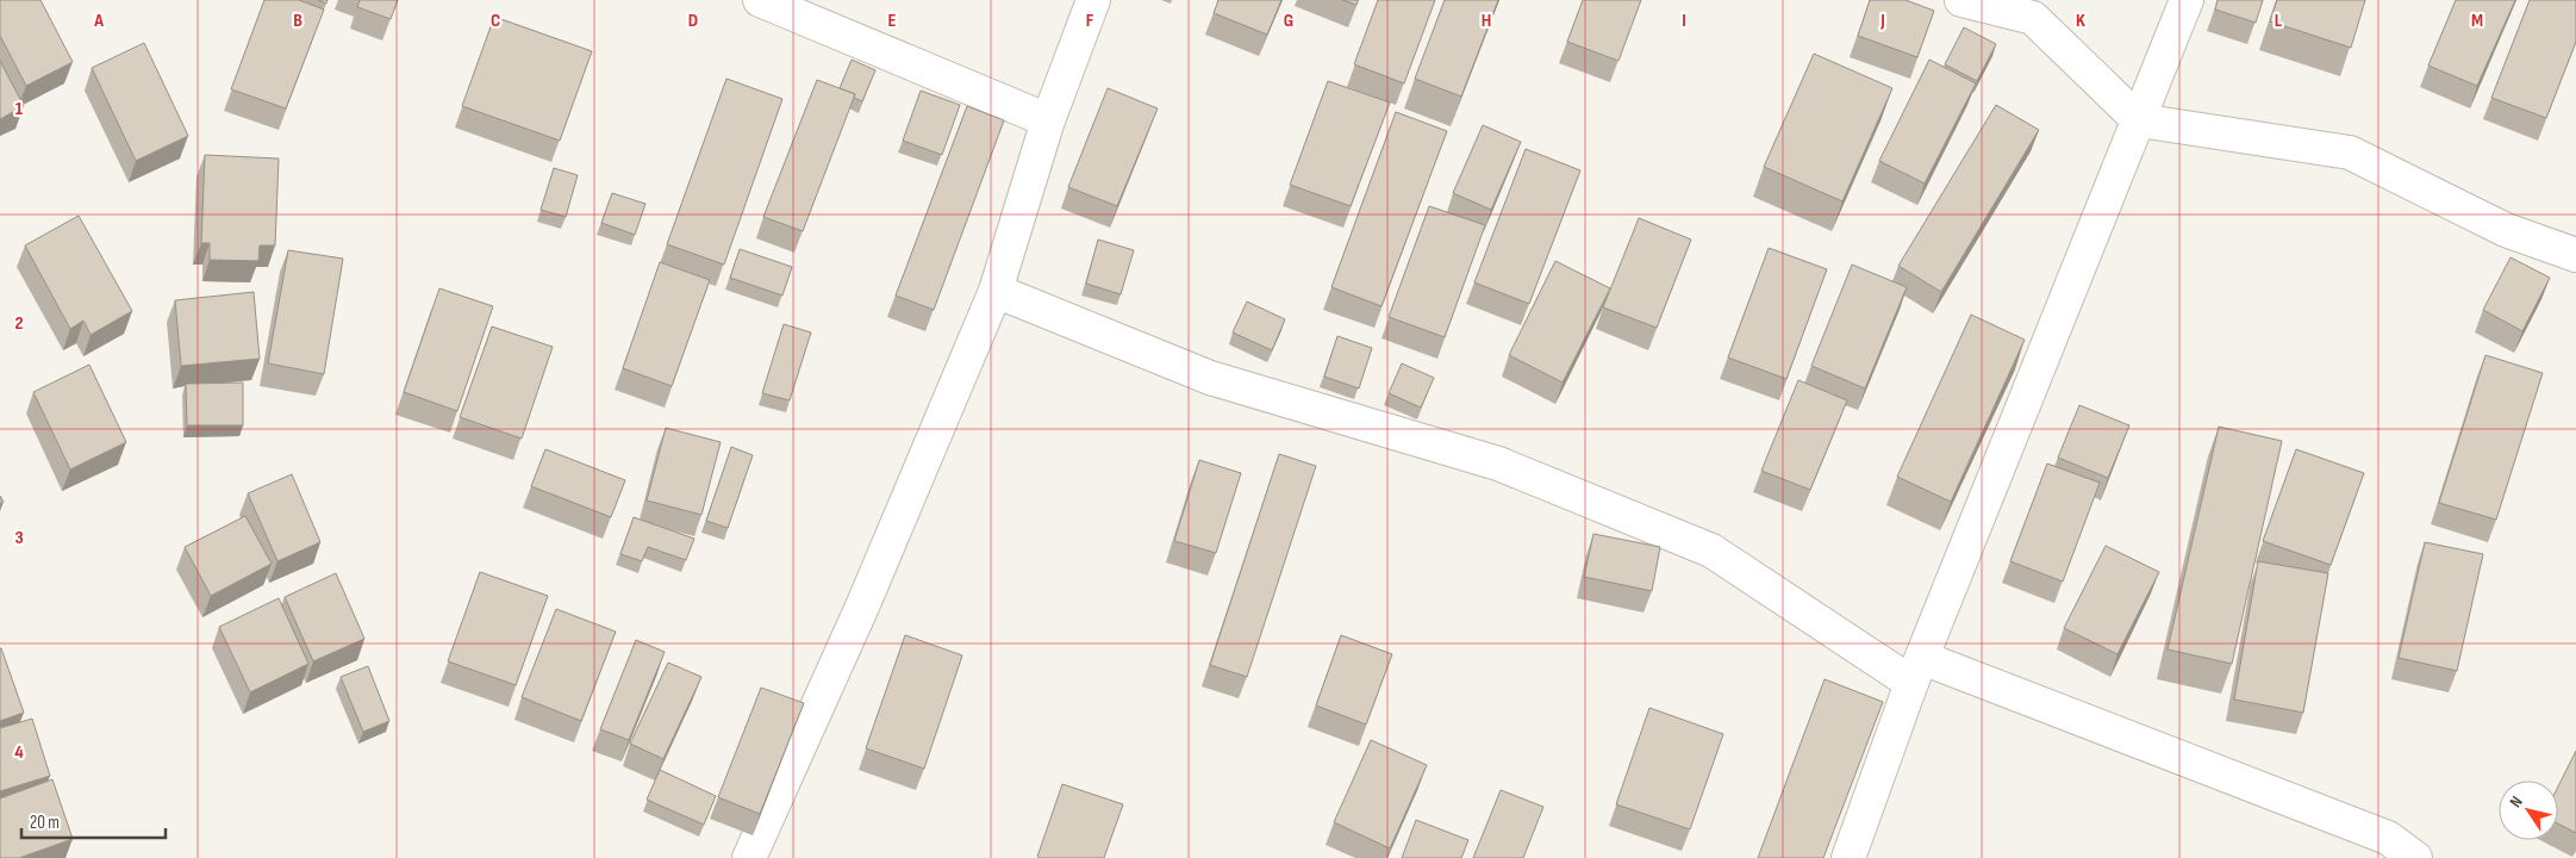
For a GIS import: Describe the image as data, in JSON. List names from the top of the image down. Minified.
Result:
{"scale_bar":"20 m","north":"top left","grid":{"columns":["A","B","C","D","E","F","G","H","I","J","K","L","M"],"rows":["1","2","3","4"]}}
